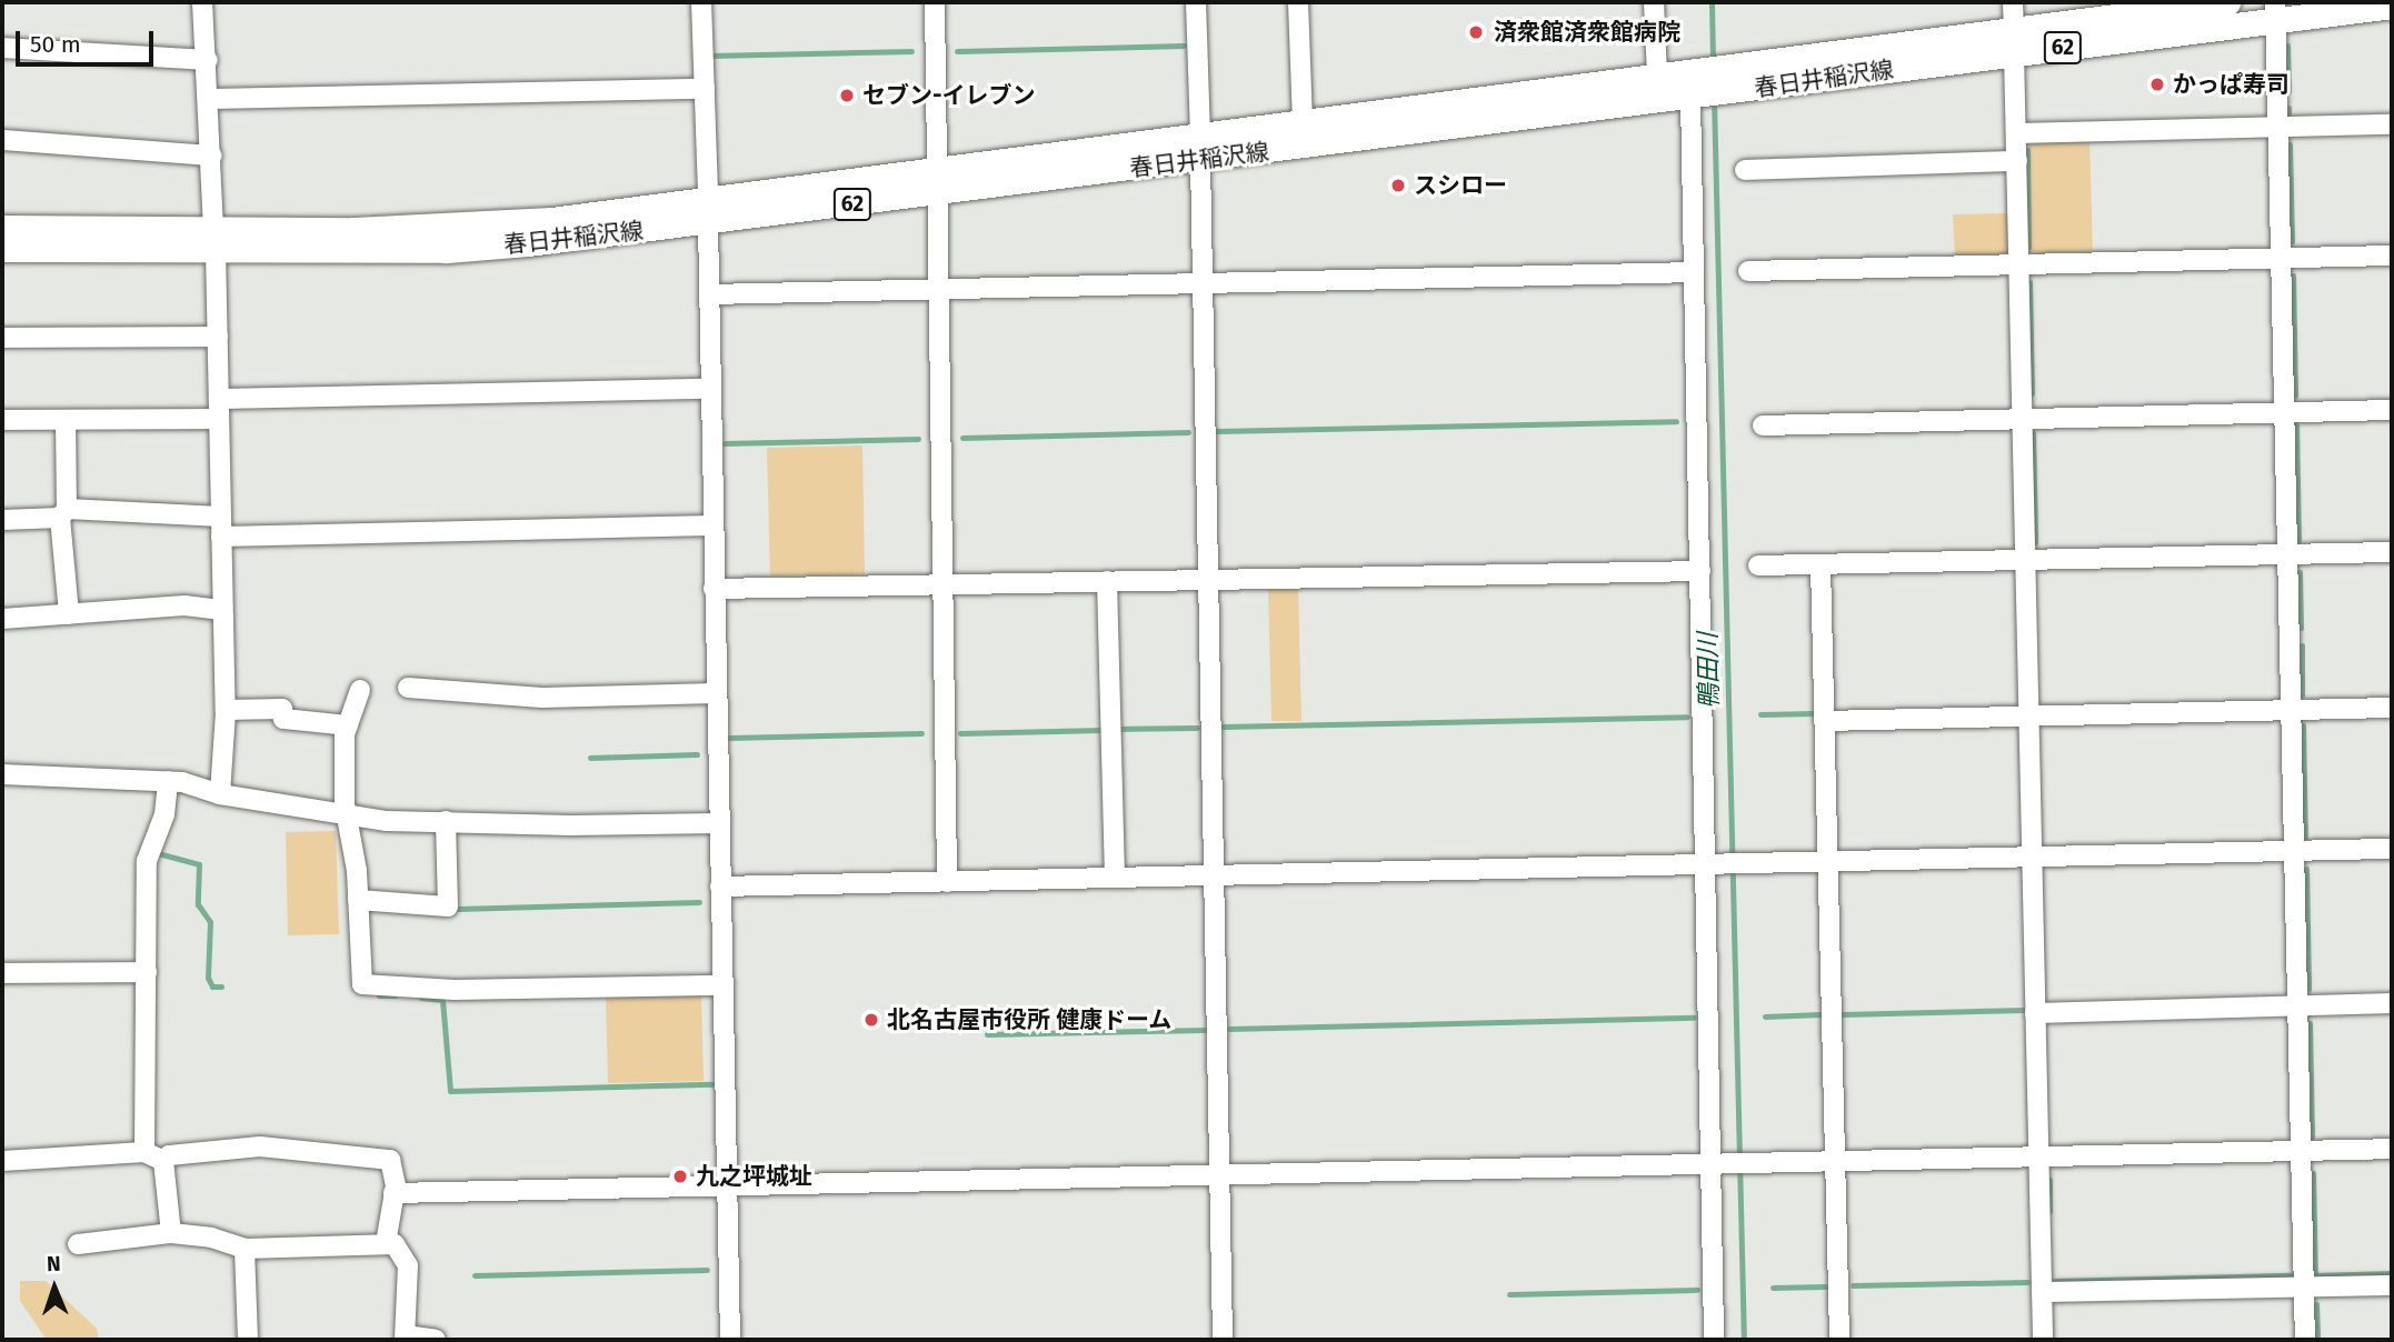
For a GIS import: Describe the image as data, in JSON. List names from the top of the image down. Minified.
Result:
{"streets":{"main road":["62","春日井稲沢線"]},"water":["鴨田川"],"places":["済衆館済衆館病院","かっぱ寿司","セブン-イレブン","スシロー","北名古屋市役所 健康ドーム","九之坪城址"],"scale_bar":"50 m","north":"top"}
